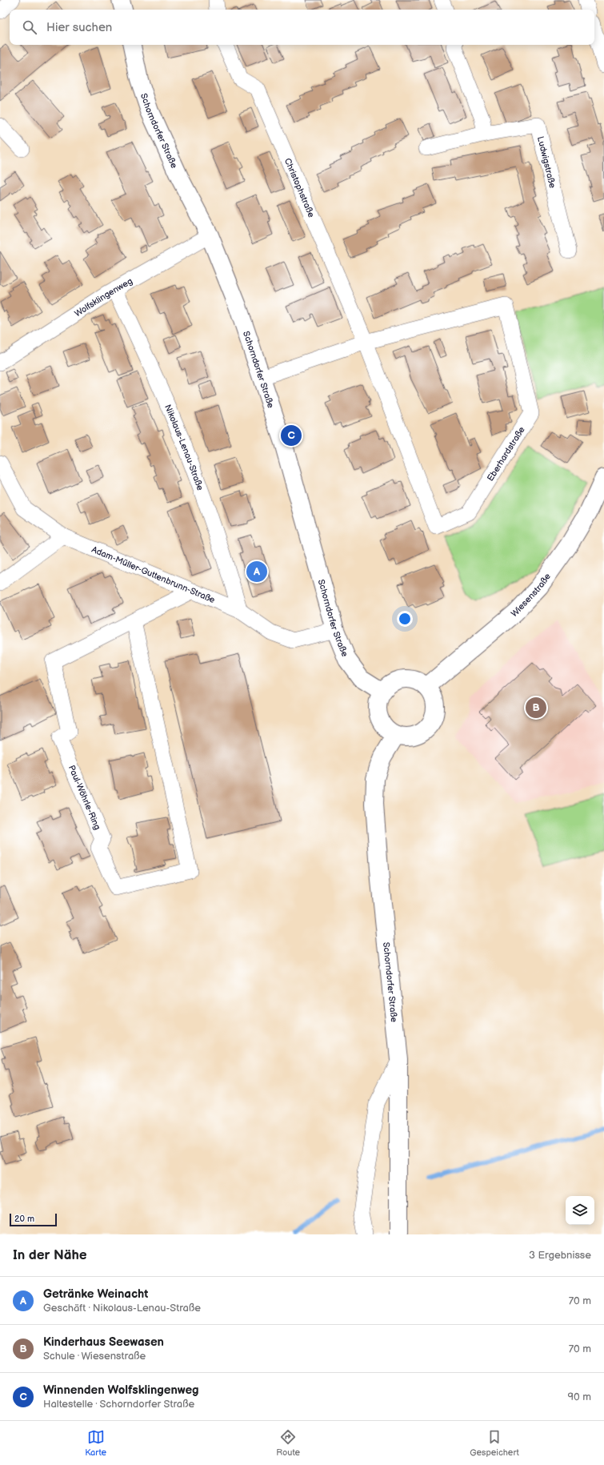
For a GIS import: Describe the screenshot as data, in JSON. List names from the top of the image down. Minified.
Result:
{"streets":{"street":["Schorndorfer Straße","Ludwigstraße","Christophstraße","Wolfsklingenweg","Nikolaus-Lenau-Straße","Eberhardstraße","Adam-Müller-Guttenbrunn-Straße","Wiesenstraße","Paul-Wöhrle-Ring"]},"crossings":[["Schorndorfer Straße","Wolfsklingenweg"],["Schorndorfer Straße","Eberhardstraße"],["Schorndorfer Straße","Adam-Müller-Guttenbrunn-Straße"],["Schorndorfer Straße","Wiesenstraße"],["Christophstraße","Eberhardstraße"],["Wolfsklingenweg","Nikolaus-Lenau-Straße"],["Nikolaus-Lenau-Straße","Adam-Müller-Guttenbrunn-Straße"],["Adam-Müller-Guttenbrunn-Straße","Paul-Wöhrle-Ring"]],"scale_bar":"20 m","page":{"search":"Hier suchen","pins":["C","A","B"],"scale":"20 m","heading":["In der Nähe","3 Ergebnisse"],"list":[{"mark":"A","name":"Getränke Weinacht","note":"Geschäft · Nikolaus-Lenau-Straße","value":"70 m"},{"mark":"B","name":"Kinderhaus Seewasen","note":"Schule · Wiesenstraße","value":"70 m"},{"mark":"C","name":"Winnenden Wolfsklingenweg","note":"Haltestelle · Schorndorfer Straße","value":"90 m"}],"nav":["Karte","Route","Gespeichert"]}}
